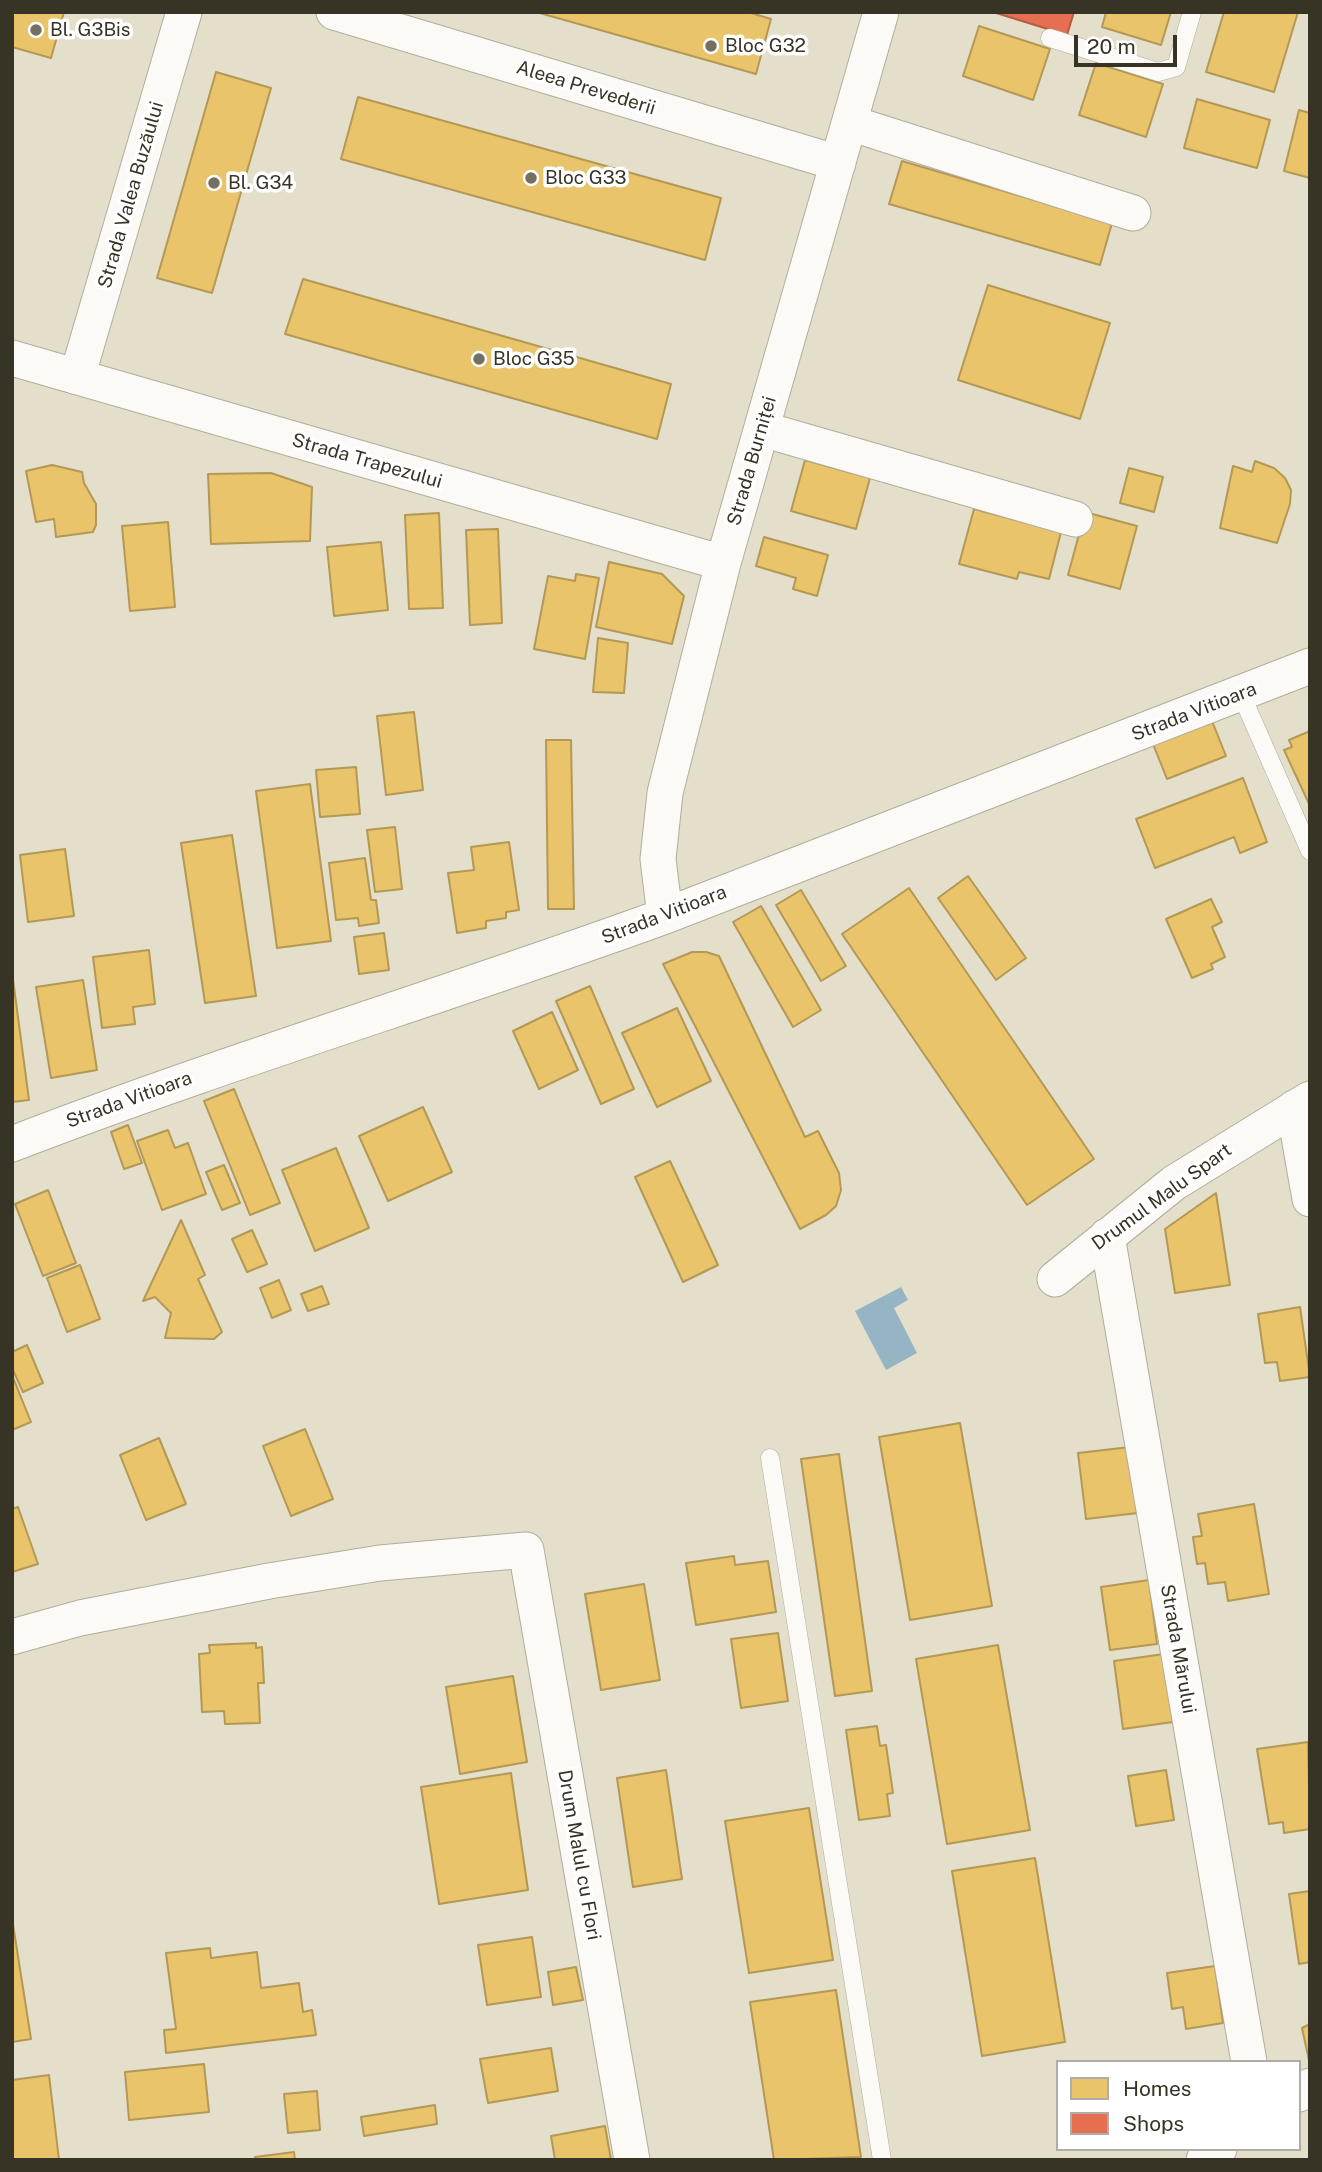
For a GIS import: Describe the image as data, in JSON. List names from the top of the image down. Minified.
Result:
{"streets":{"street":["Aleea Prevederii","Strada Valea Buzăului","Strada Trapezului","Strada Burniței","Strada Vitioara","Drumul Malu Spart","Strada Mărului","Drum Malul cu Flori"]},"crossings":[["Aleea Prevederii","Strada Burniței"],["Strada Valea Buzăului","Strada Trapezului"],["Strada Trapezului","Strada Burniței"],["Strada Burniței","Strada Vitioara"],["Drumul Malu Spart","Strada Mărului"]],"places":["Bl. G3Bis","Bloc G32","Bloc G33","Bl. G34","Bloc G35"],"legend":["Homes","Shops"],"scale_bar":"20 m"}
